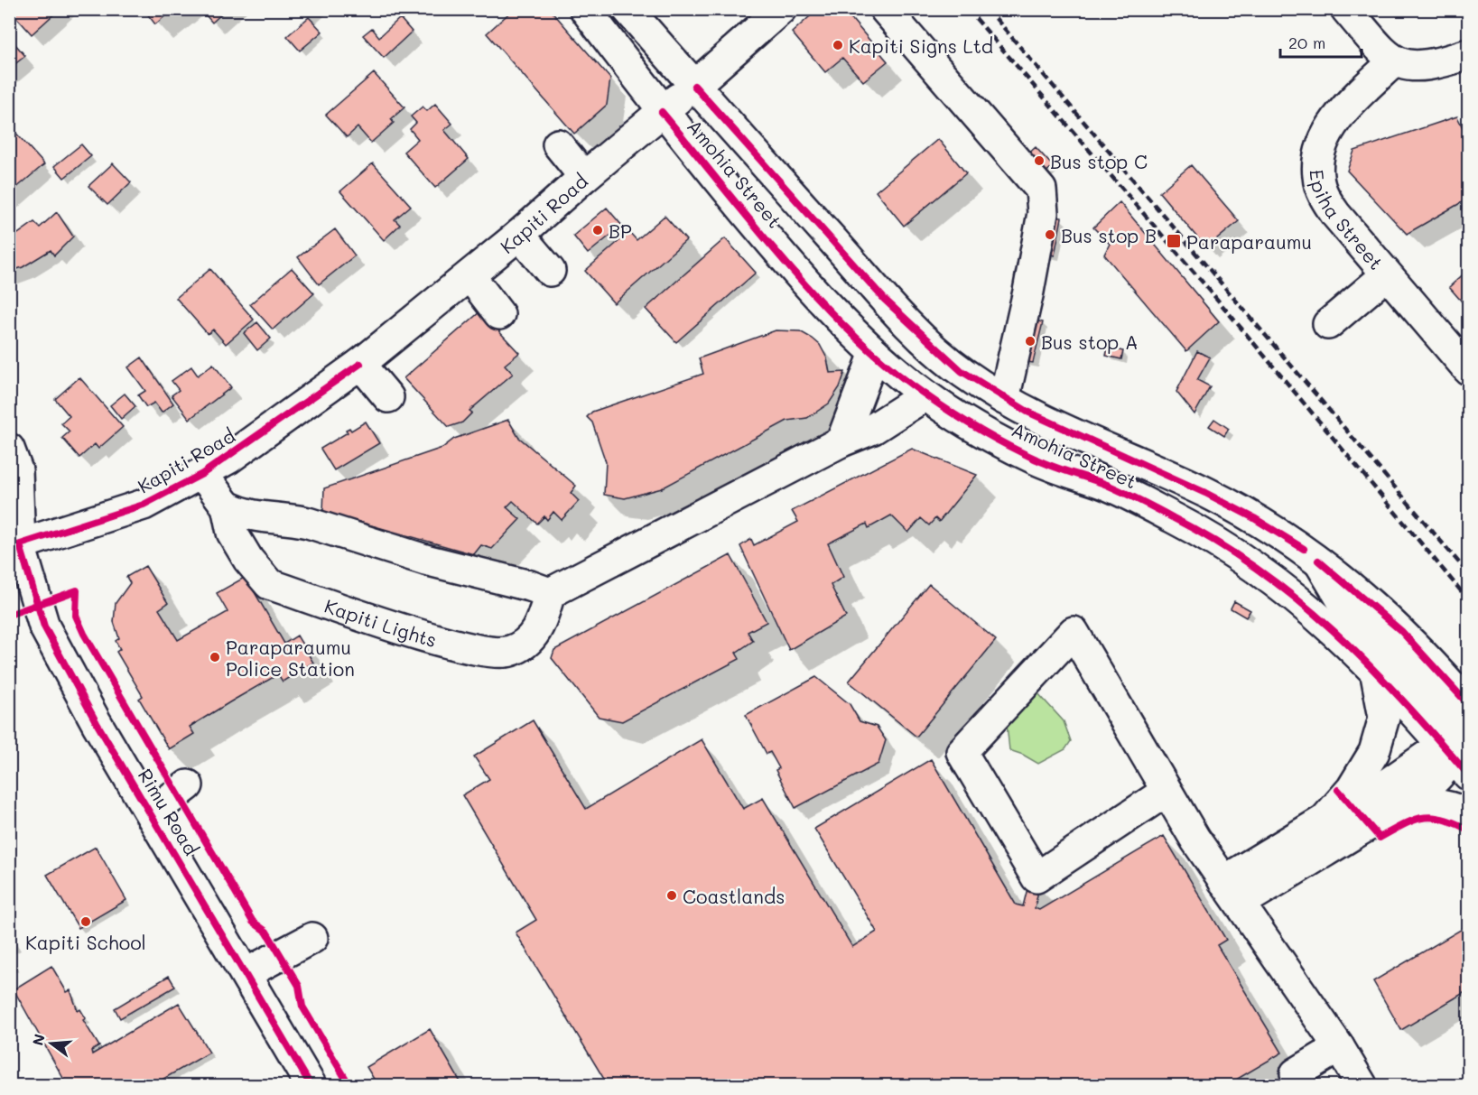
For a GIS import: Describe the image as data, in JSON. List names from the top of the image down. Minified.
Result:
{"streets":{"main road":["Amohia Street","Kapiti Road","Epiha Street","Kapiti Lights","Rimu Road"]},"crossings":[["Amohia Street","Kapiti Road"],["Kapiti Road","Kapiti Lights"],["Kapiti Road","Rimu Road"]],"places":{"other":["Kapiti Signs Ltd","Bus stop C","BP","Bus stop B","Bus stop A","Paraparaumu Police Station","Coastlands","Kapiti School"],"transit":["Paraparaumu"]},"scale_bar":"20 m","north":"left"}
